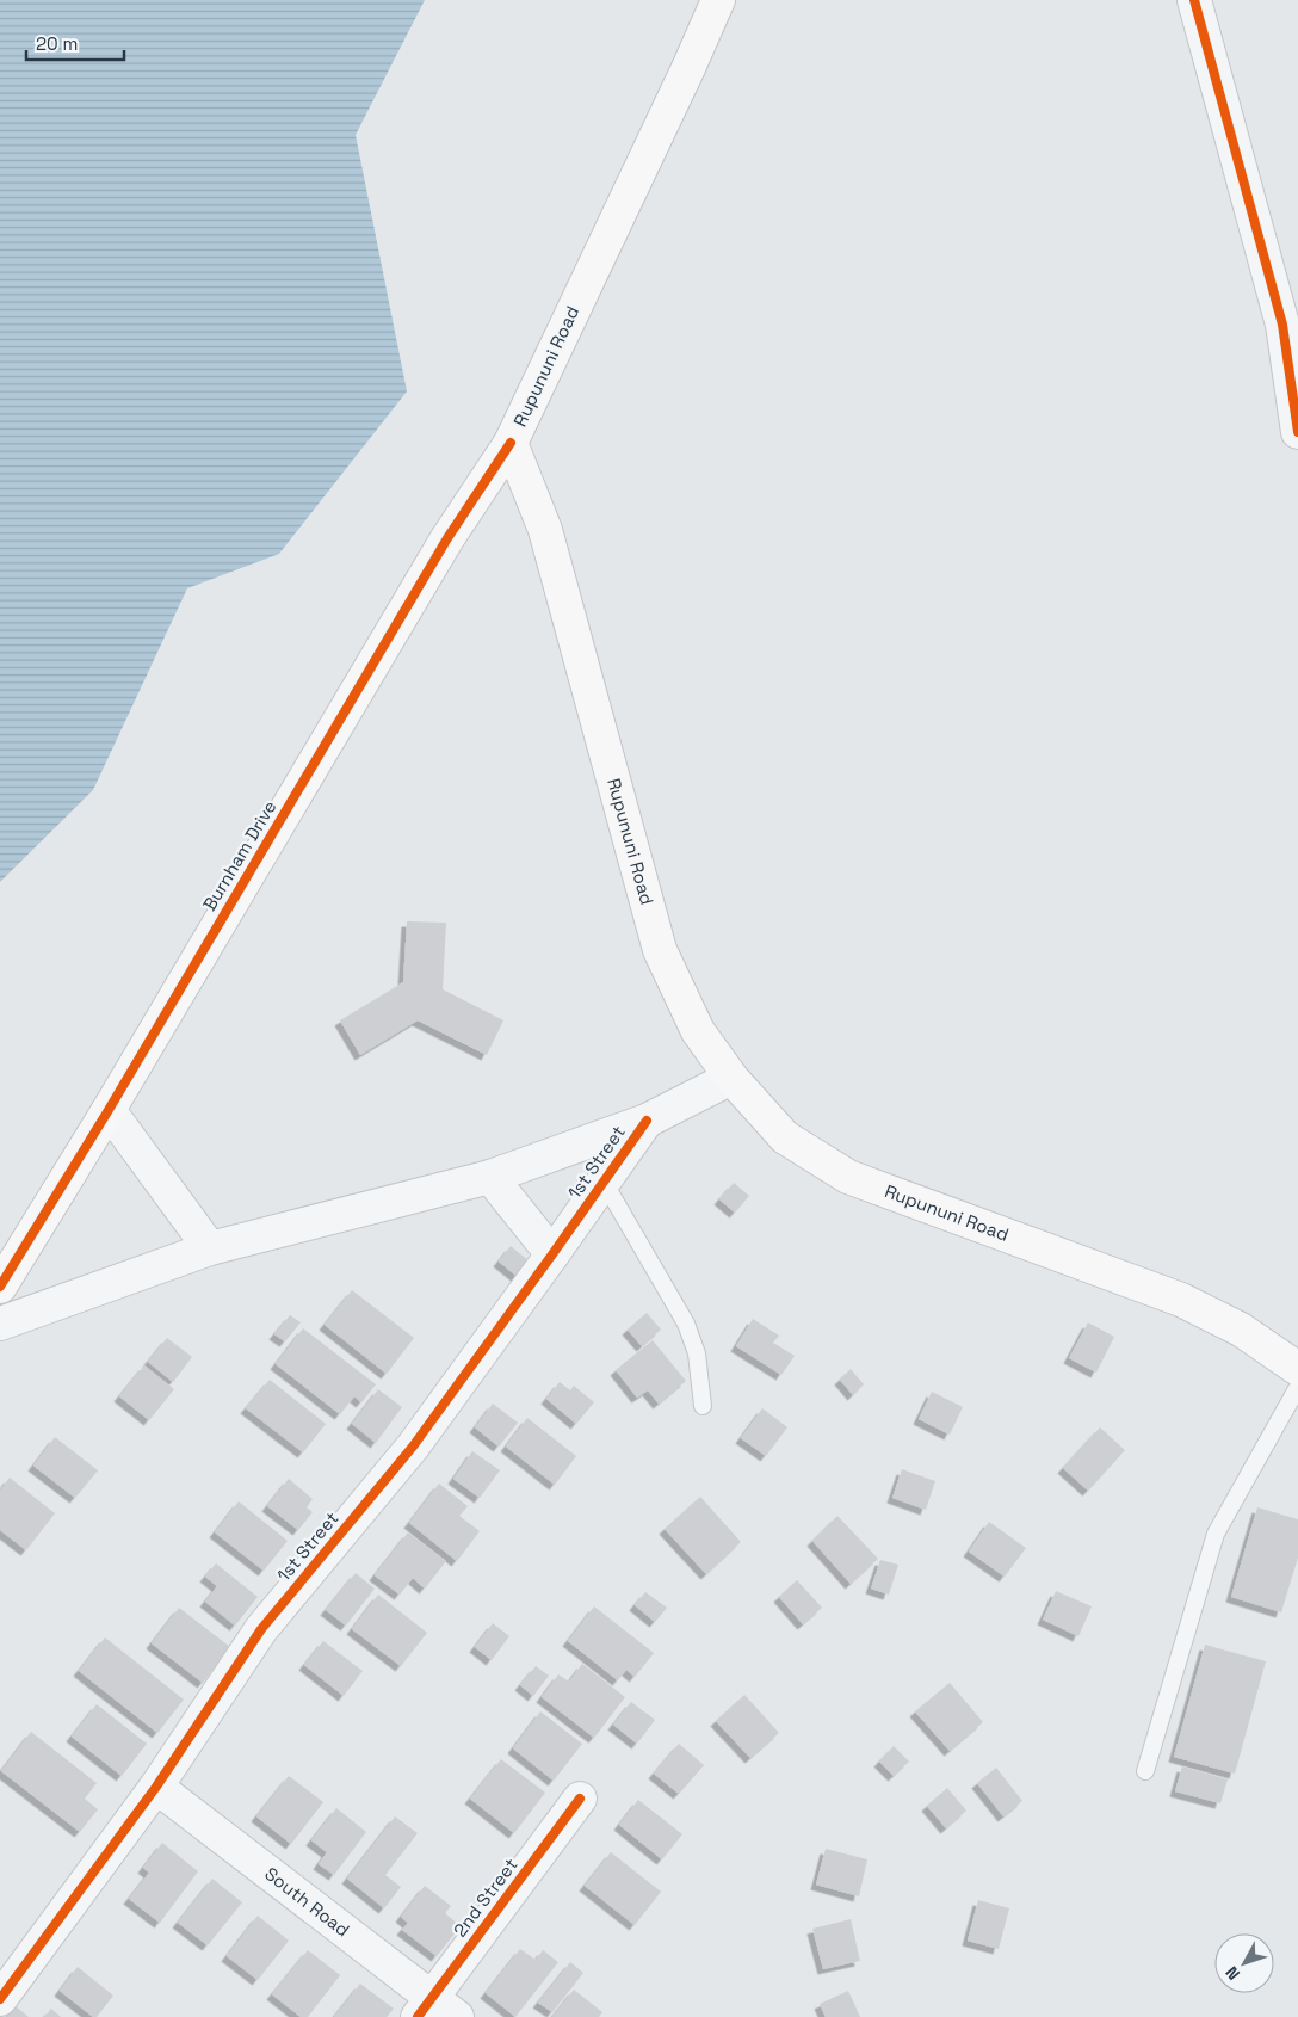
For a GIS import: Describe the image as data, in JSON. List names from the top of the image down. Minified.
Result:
{"streets":{"main road":["Rupununi Road","Burnham Drive"],"street":["1st Street","2nd Street","South Road"]},"crossings":[["Rupununi Road","Burnham Drive"],["Rupununi Road","1st Street"],["1st Street","South Road"],["2nd Street","South Road"]],"scale_bar":"20 m","north":"bottom left"}
